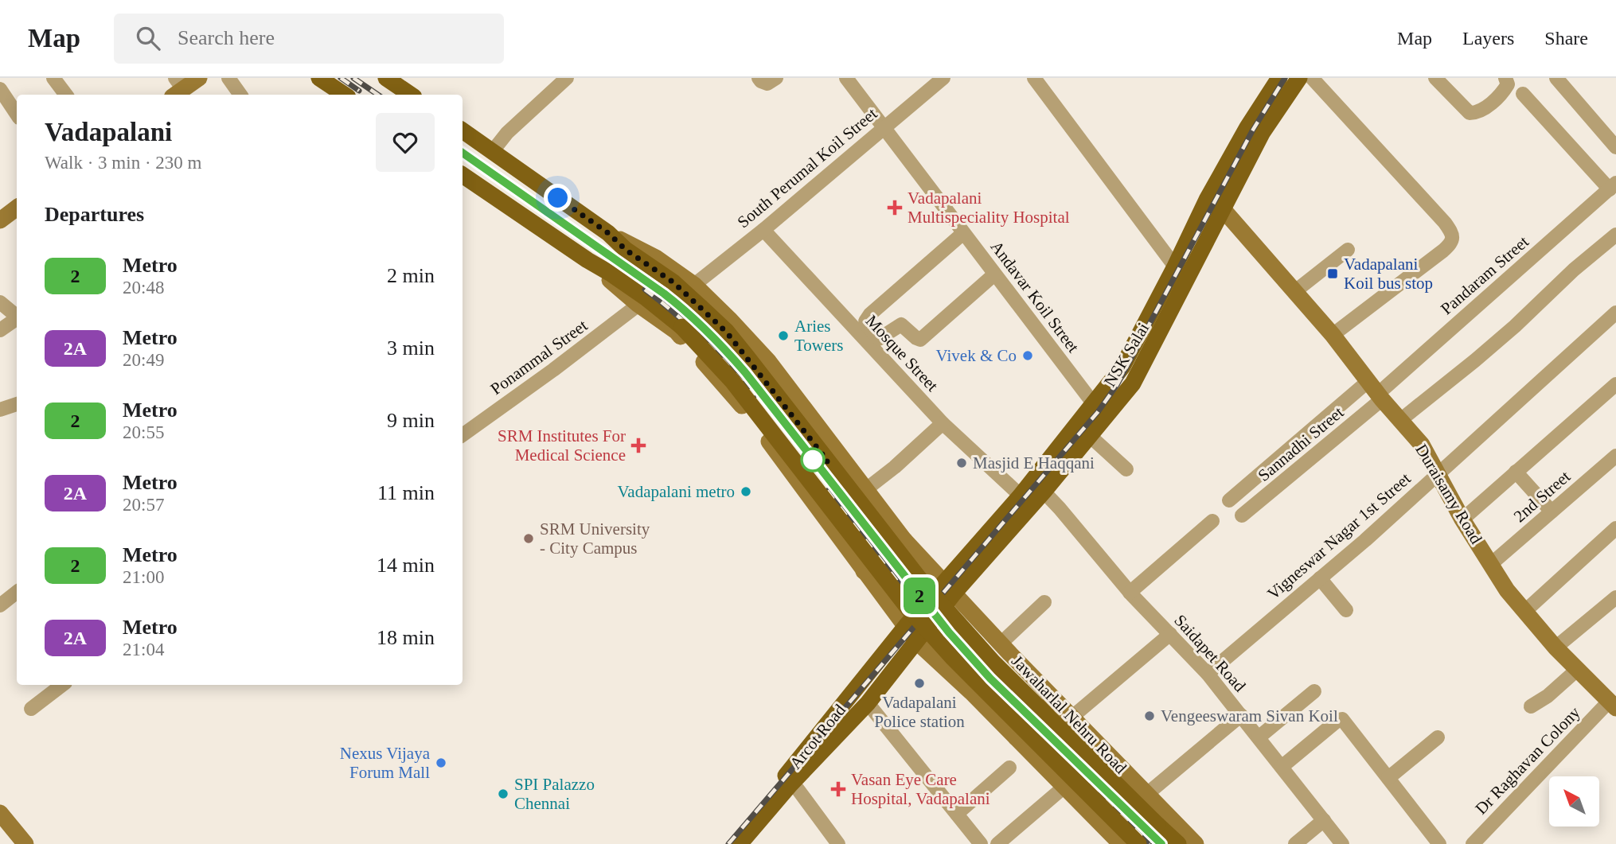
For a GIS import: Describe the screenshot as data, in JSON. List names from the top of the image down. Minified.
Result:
{"streets":{"main road":["NSK Salai","Arcot Road"],"street":["South Perumal Koil Street","Pandaram Street","Andavar Koil Street","Mosque Street","Ponammal Street","Sannadhi Street","Duraisamy Road","2nd Street","Vigneswar Nagar 1st Street","Saidapet Road","Jawaharlal Nehru Road","Dr Raghavan Colony"]},"crossings":[["South Perumal Koil Street","Andavar Koil Street"],["South Perumal Koil Street","Mosque Street"],["South Perumal Koil Street","Jawaharlal Nehru Road"],["Pandaram Street","Sannadhi Street"],["Pandaram Street","Duraisamy Road"],["Andavar Koil Street","NSK Salai"],["Mosque Street","NSK Salai"],["NSK Salai","Duraisamy Road"],["NSK Salai","Jawaharlal Nehru Road"],["NSK Salai","Arcot Road"],["Sannadhi Street","Duraisamy Road"],["Duraisamy Road","2nd Street"],["Duraisamy Road","Vigneswar Nagar 1st Street"],["Duraisamy Road","Dr Raghavan Colony"],["Vigneswar Nagar 1st Street","Saidapet Road"],["Jawaharlal Nehru Road","Arcot Road"]],"places":{"health":["Vadapalani Multispeciality Hospital","SRM Institutes For Medical Science","Vasan Eye Care Hospital, Vadapalani"],"transit":["Vadapalani Koil bus stop"],"other":["Aries Towers","Vivek & Co","Masjid E Haqqani","Vadapalani metro","SRM University - City Campus","Vadapalani Police station","Vengeeswaram Sivan Koil","Nexus Vijaya Forum Mall","SPI Palazzo Chennai"]},"lines":["metro line 2"],"north":"top left","page":{"header":"Map","search":"Search here","nav":["Map","Layers","Share"],"on_map":"2","heading":[["Vadapalani","Walk · 3 min · 230 m"],"Departures"],"list":[{"mark":"2","name":"Metro","note":"20:48","value":"2 min"},{"mark":"2A","name":"Metro","note":"20:49","value":"3 min"},{"mark":"2","name":"Metro","note":"20:55","value":"9 min"},{"mark":"2A","name":"Metro","note":"20:57","value":"11 min"},{"mark":"2","name":"Metro","note":"21:00","value":"14 min"},{"mark":"2A","name":"Metro","note":"21:04","value":"18 min"}]}}
